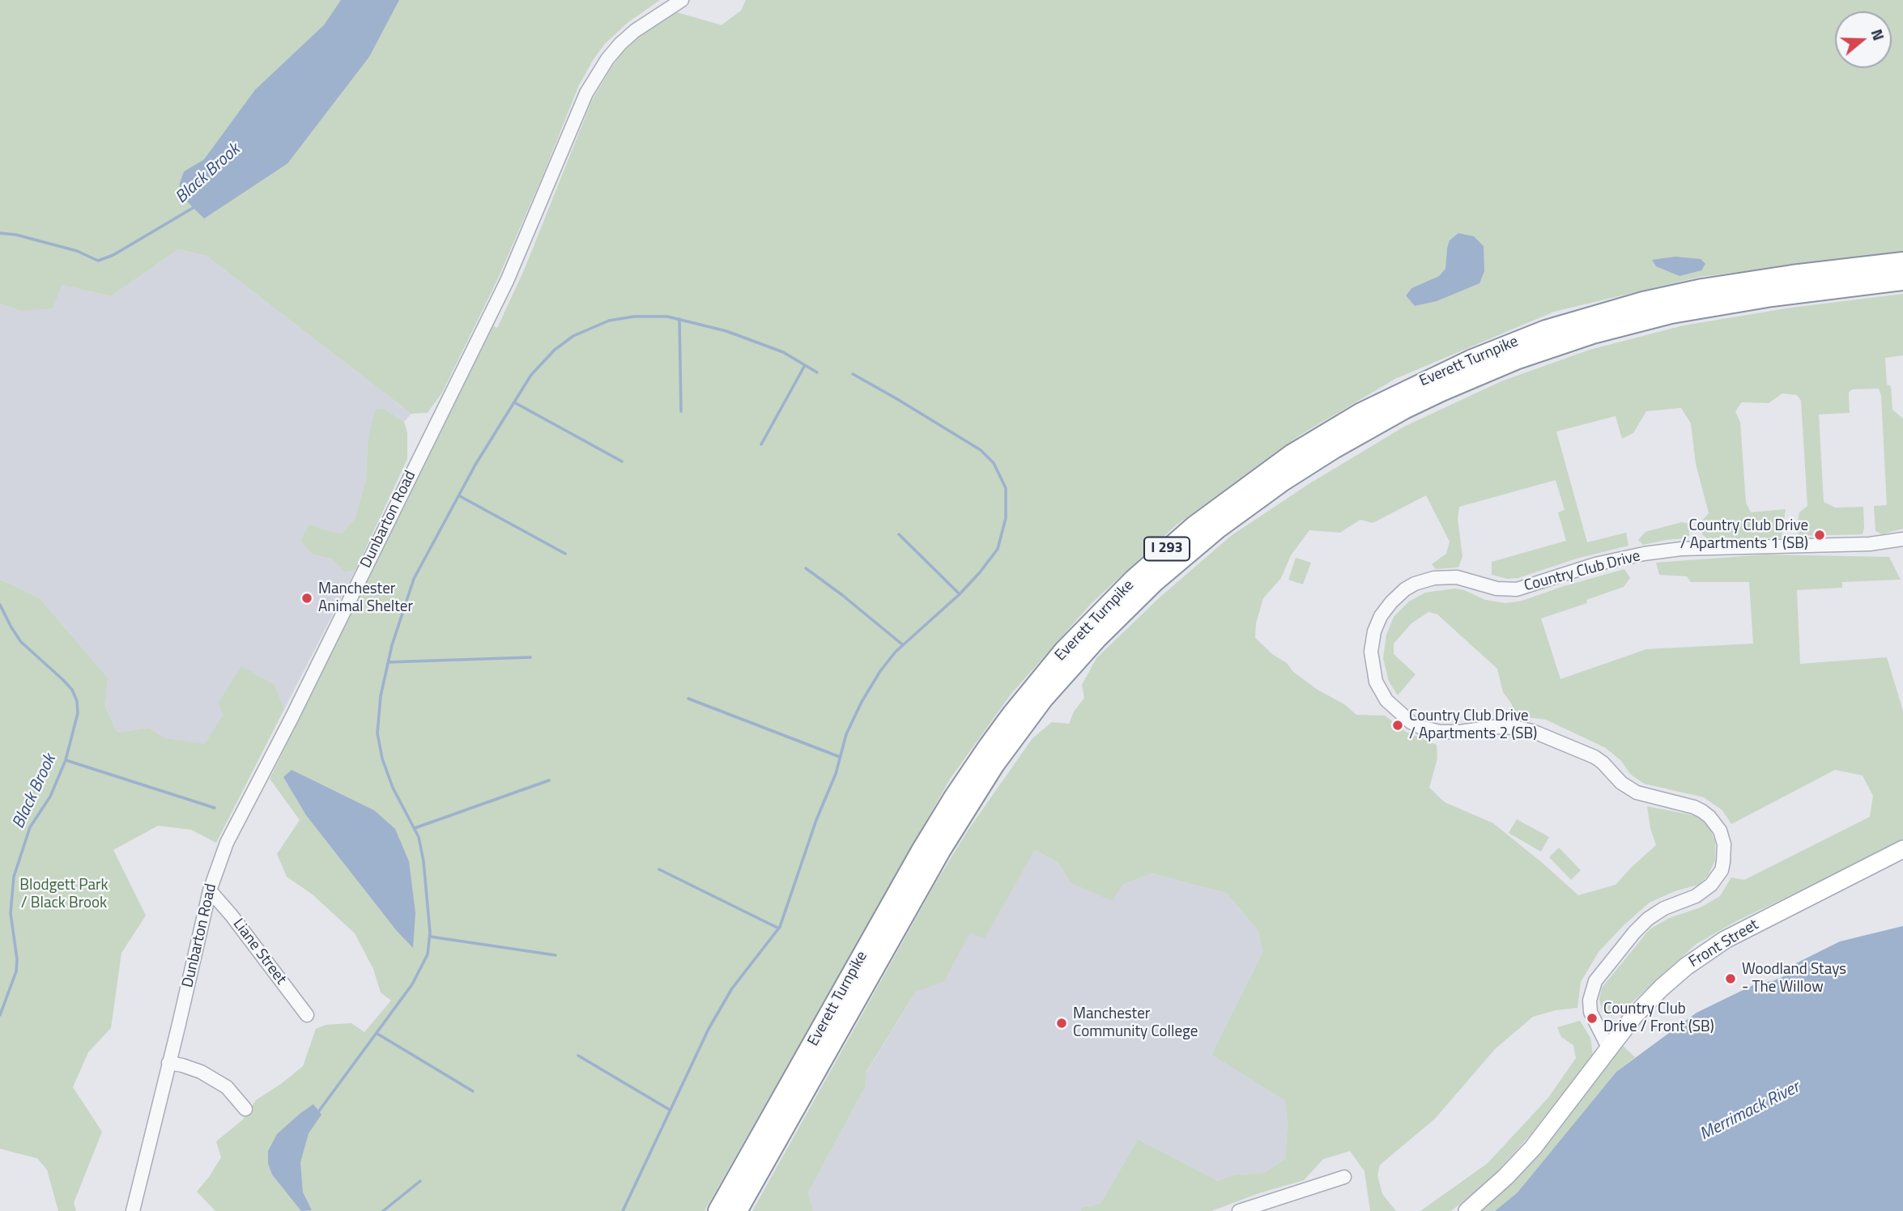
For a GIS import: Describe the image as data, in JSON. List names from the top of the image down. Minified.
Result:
{"streets":{"highway":["Everett Turnpike","I 293"],"main road":["Front Street"],"street":["Dunbarton Road","Country Club Drive","Liane Street"]},"crossings":[["Dunbarton Road","Liane Street"],["Country Club Drive","Front Street"]],"water":["Black Brook","Merrimack River"],"parks":["Blodgett Park / Black Brook"],"places":["Country Club Drive / Apartments 1 (SB)","Manchester Animal Shelter","Country Club Drive / Apartments 2 (SB)","Woodland Stays - The Willow","Country Club Drive / Front (SB)","Manchester Community College"],"north":"right"}
